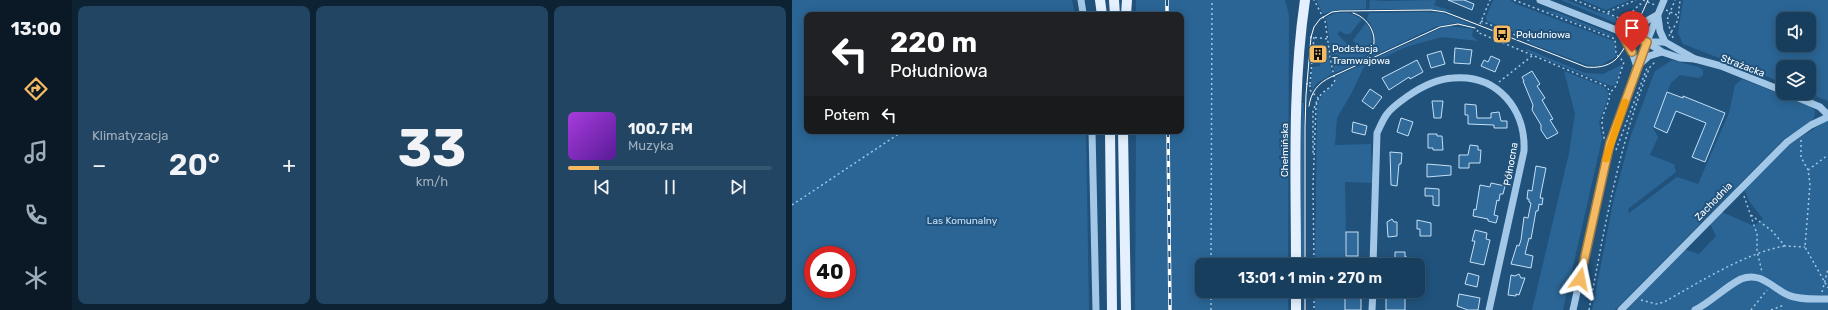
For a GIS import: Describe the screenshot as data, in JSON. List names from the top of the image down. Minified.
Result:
{"streets":{"main road":["Chełmińska"],"street":["Strażacka","Północna","Zachodnia"]},"parks":["Las Komunalny"],"places":{"bus stop":["Południowa"],"building":["Podstacja Tramwajowa"]},"page":{"tabs":"13:00","tile":["Klimatyzacja",["33","km/h"]],"turn":["220 m","Południowa"],"then":"Potem","song":["100.7 FM","Muzyka"],"heat":["−","20°","+"],"limit":"40","trip":"13:01 · 1 min · 270 m"}}
